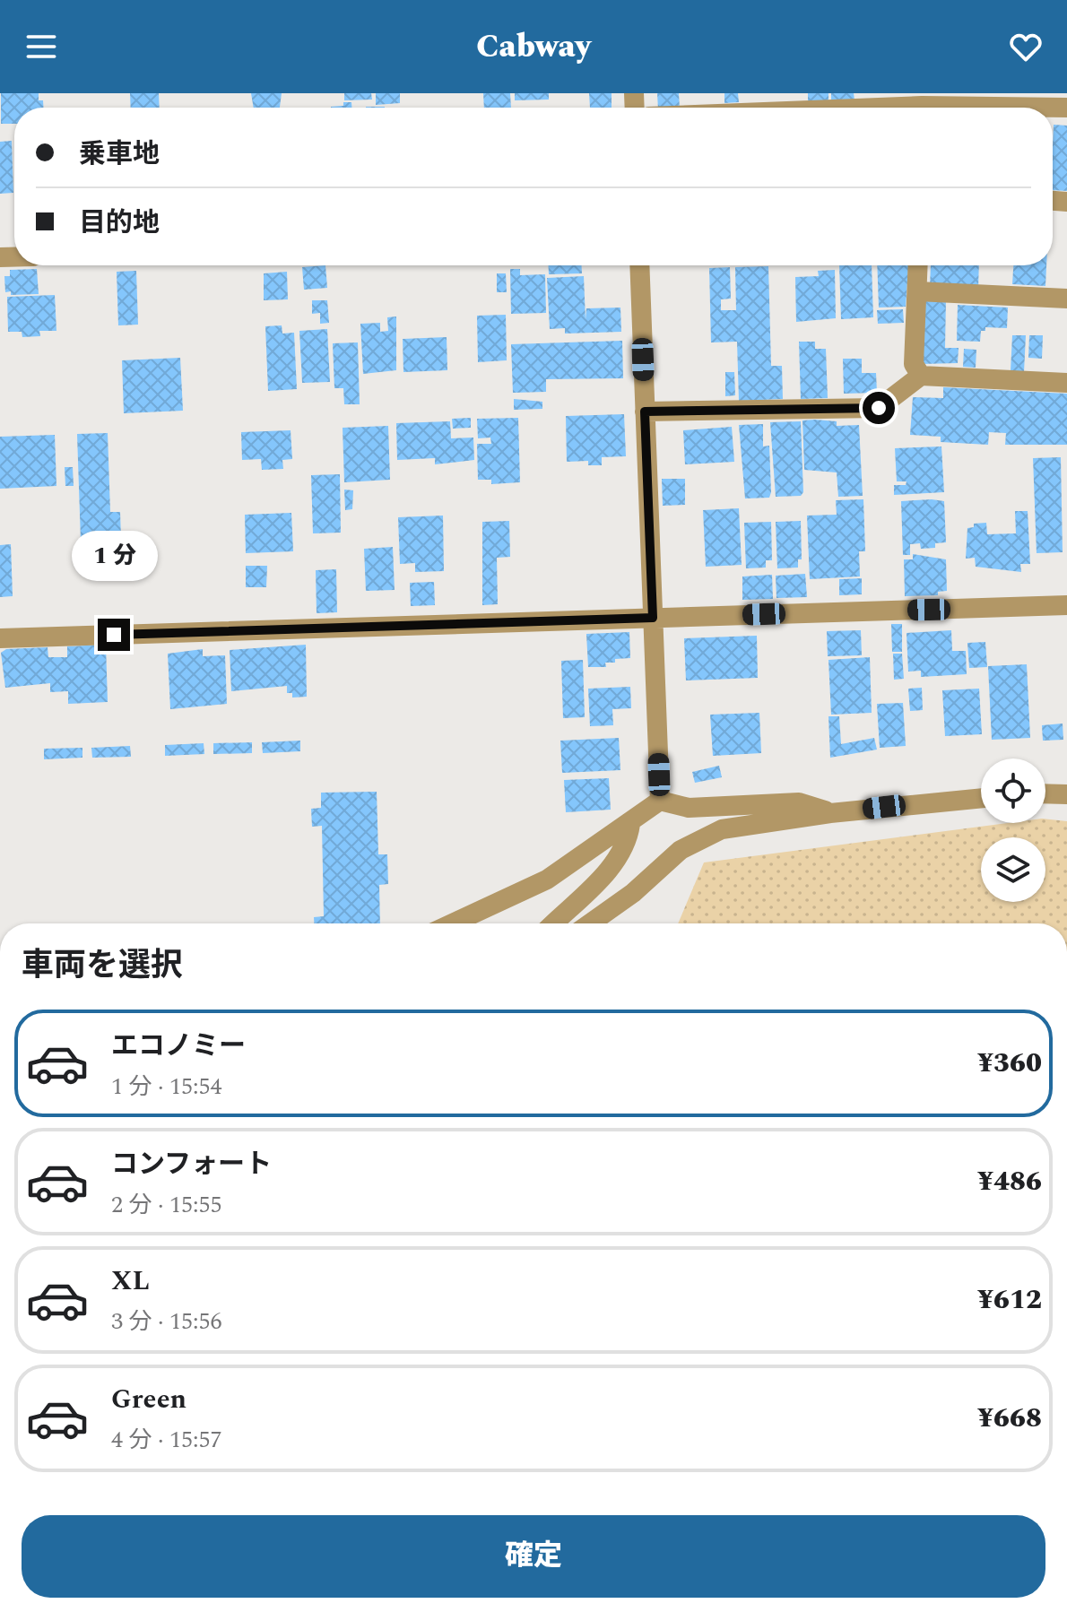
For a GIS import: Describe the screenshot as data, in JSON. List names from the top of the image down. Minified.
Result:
{"page":{"header":"Cabway","banner":["乗車地","目的地"],"bubble":"1 分","heading":"車両を選択","list":[{"name":"エコノミー","note":"1 分 · 15:54","value":"¥360"},{"name":"コンフォート","note":"2 分 · 15:55","value":"¥486"},{"name":"XL","note":"3 分 · 15:56","value":"¥612"},{"name":"Green","note":"4 分 · 15:57","value":"¥668"}],"buttons":"確定"}}
